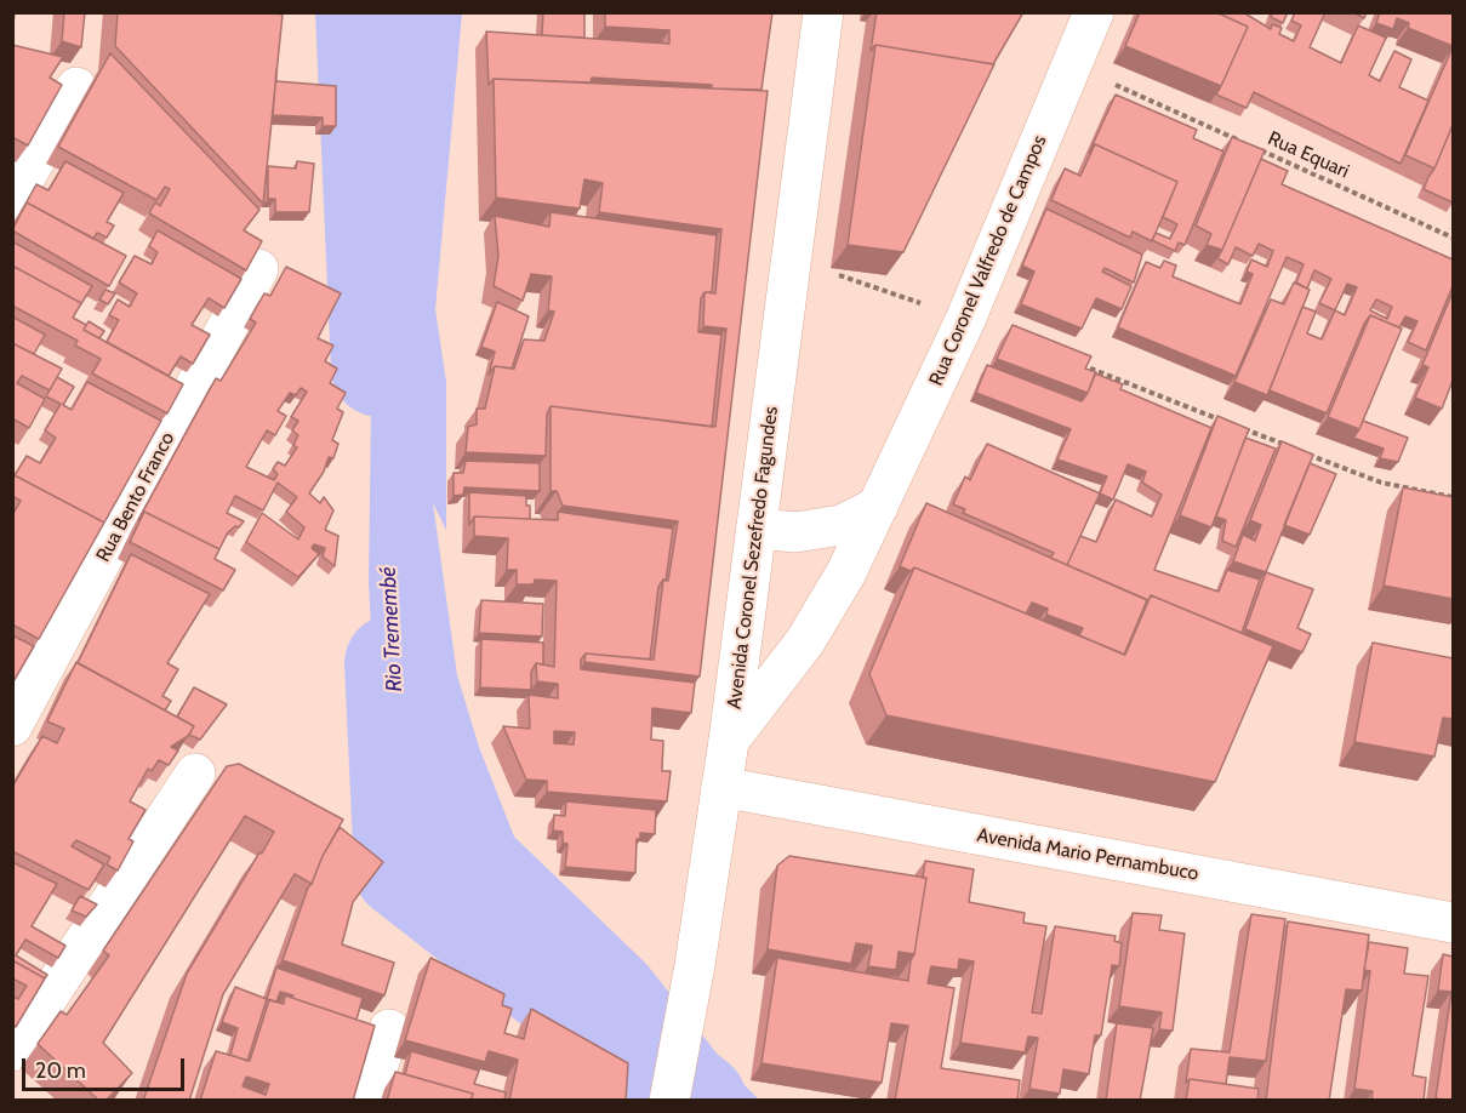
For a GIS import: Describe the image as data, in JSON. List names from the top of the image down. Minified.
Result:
{"streets":{"street":["Rua Coronel Valfredo de Campos","Rua Bento Franco","Avenida Coronel Sezefredo Fagundes","Avenida Mario Pernambuco"],"path":["Rua Equari"]},"crossings":[["Rua Equari","Rua Coronel Valfredo de Campos"],["Rua Coronel Valfredo de Campos","Avenida Coronel Sezefredo Fagundes"],["Avenida Coronel Sezefredo Fagundes","Avenida Mario Pernambuco"]],"water":["Rio Tremembé"],"scale_bar":"20 m"}
